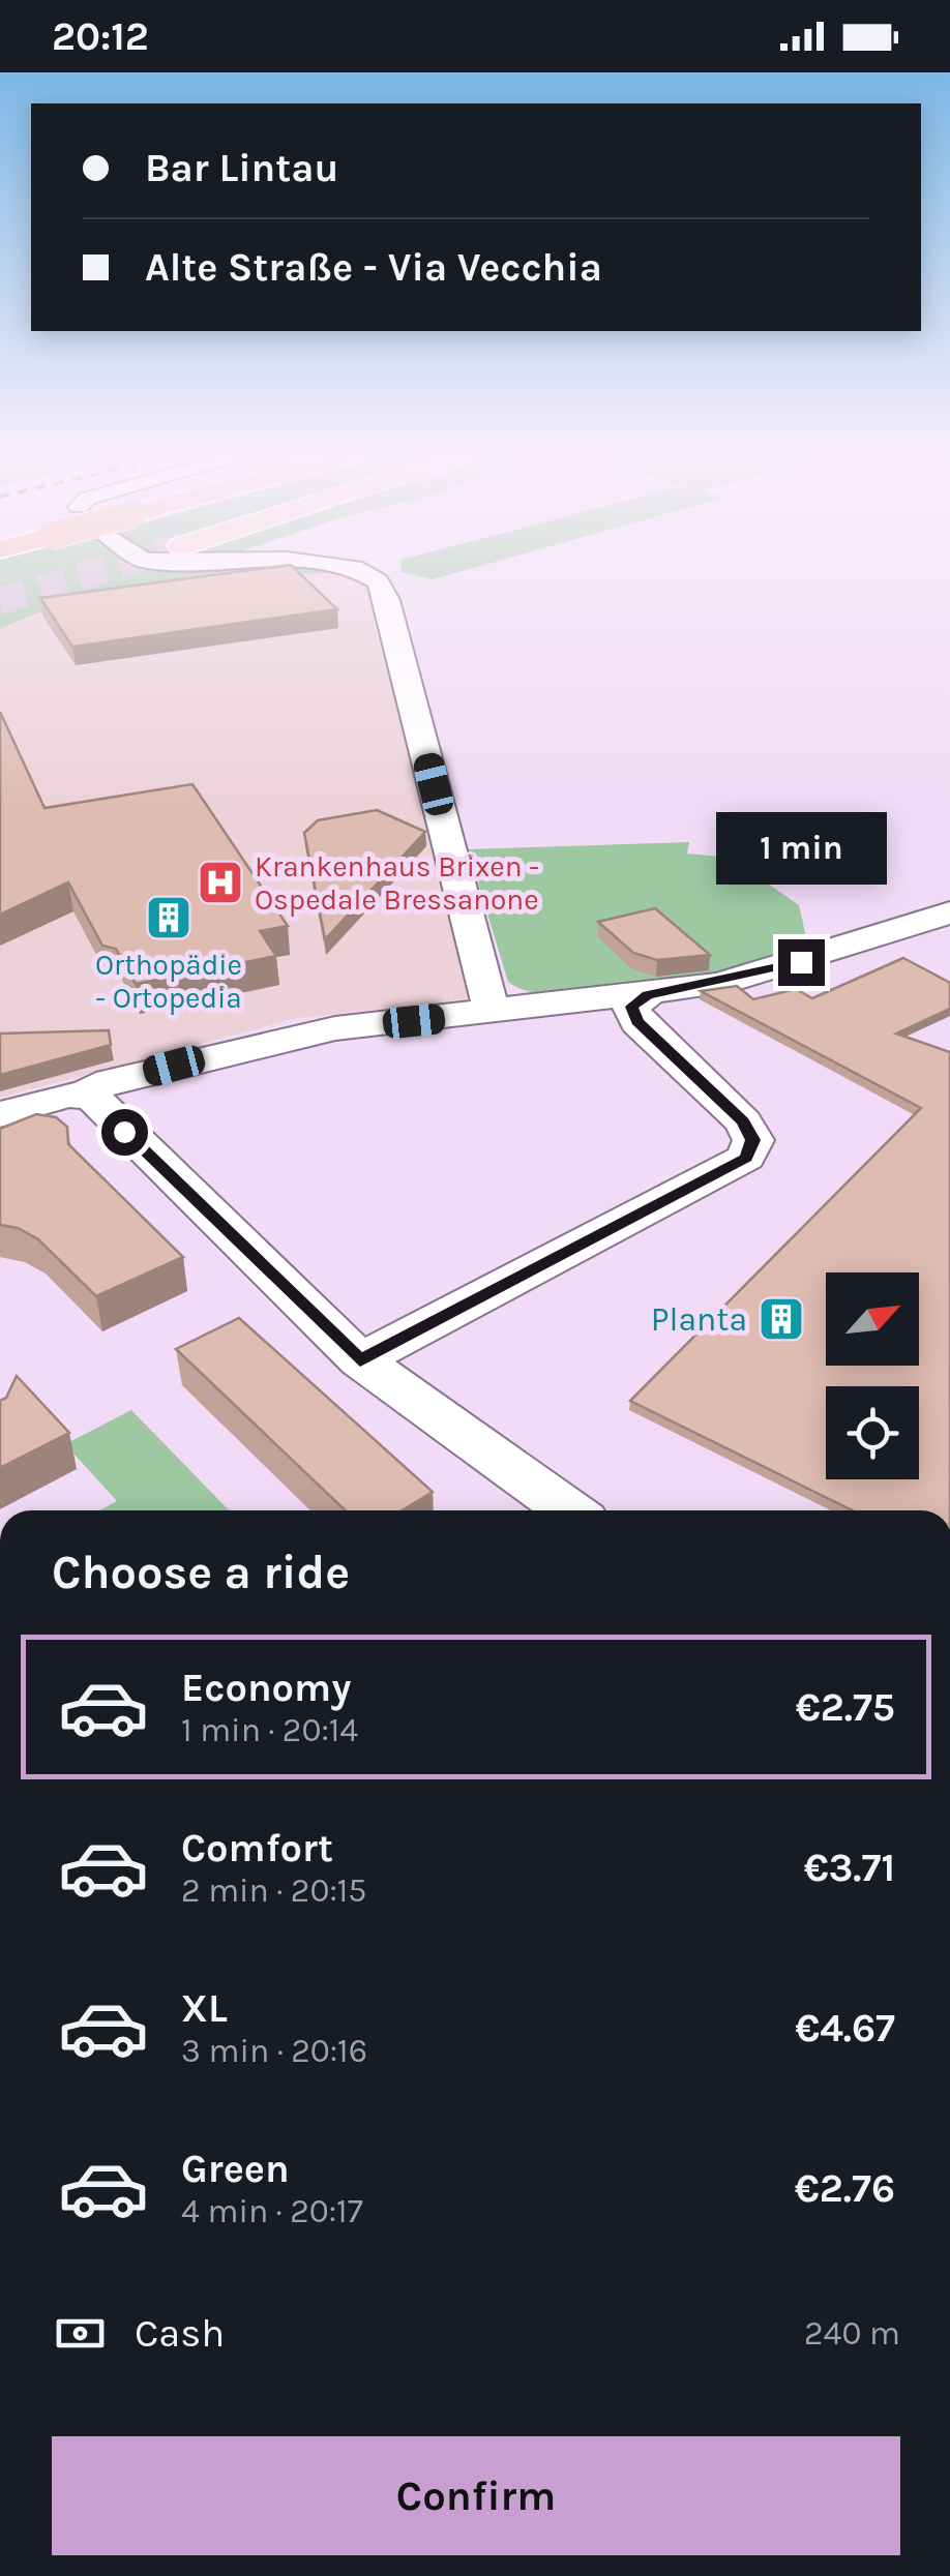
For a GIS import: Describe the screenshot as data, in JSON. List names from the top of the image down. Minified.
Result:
{"places":{"hospital":["Krankenhaus Brixen - Ospedale Bressanone"],"building":["Orthopädie - Ortopedia","Planta"]},"north":"top right","page":{"status":"20:12","banner":["Bar Lintau","Alte Straße - Via Vecchia"],"bubble":"1 min","heading":"Choose a ride","list":[{"name":"Economy","note":"1 min · 20:14","value":"€2.75"},{"name":"Comfort","note":"2 min · 20:15","value":"€3.71"},{"name":"XL","note":"3 min · 20:16","value":"€4.67"},{"name":"Green","note":"4 min · 20:17","value":"€2.76"}],"pay":["Cash","240 m"],"buttons":"Confirm"}}
